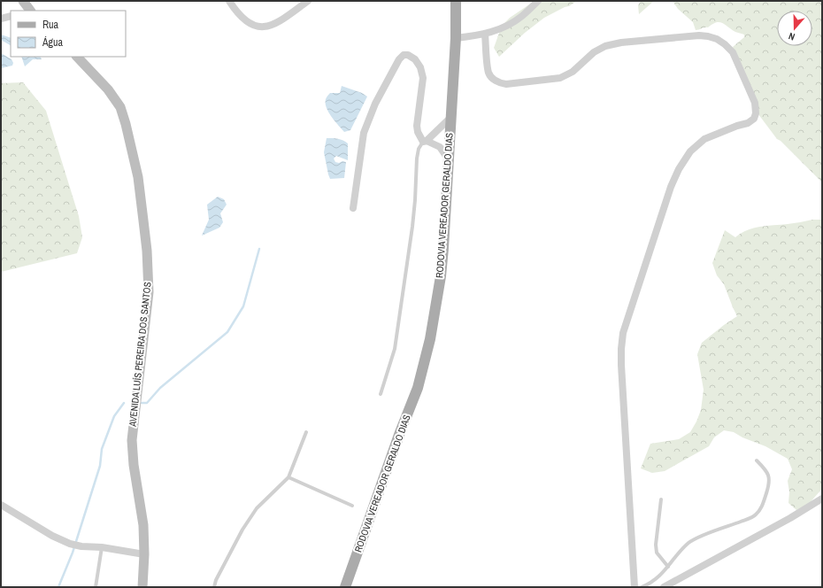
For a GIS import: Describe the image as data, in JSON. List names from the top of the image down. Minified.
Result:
{"streets":{"main road":["RODOVIA VEREADOR GERALDO DIAS"],"street":["AVENIDA LUÍS PEREIRA DOS SANTOS"]},"legend":["Rua","Água"],"north":"bottom"}
